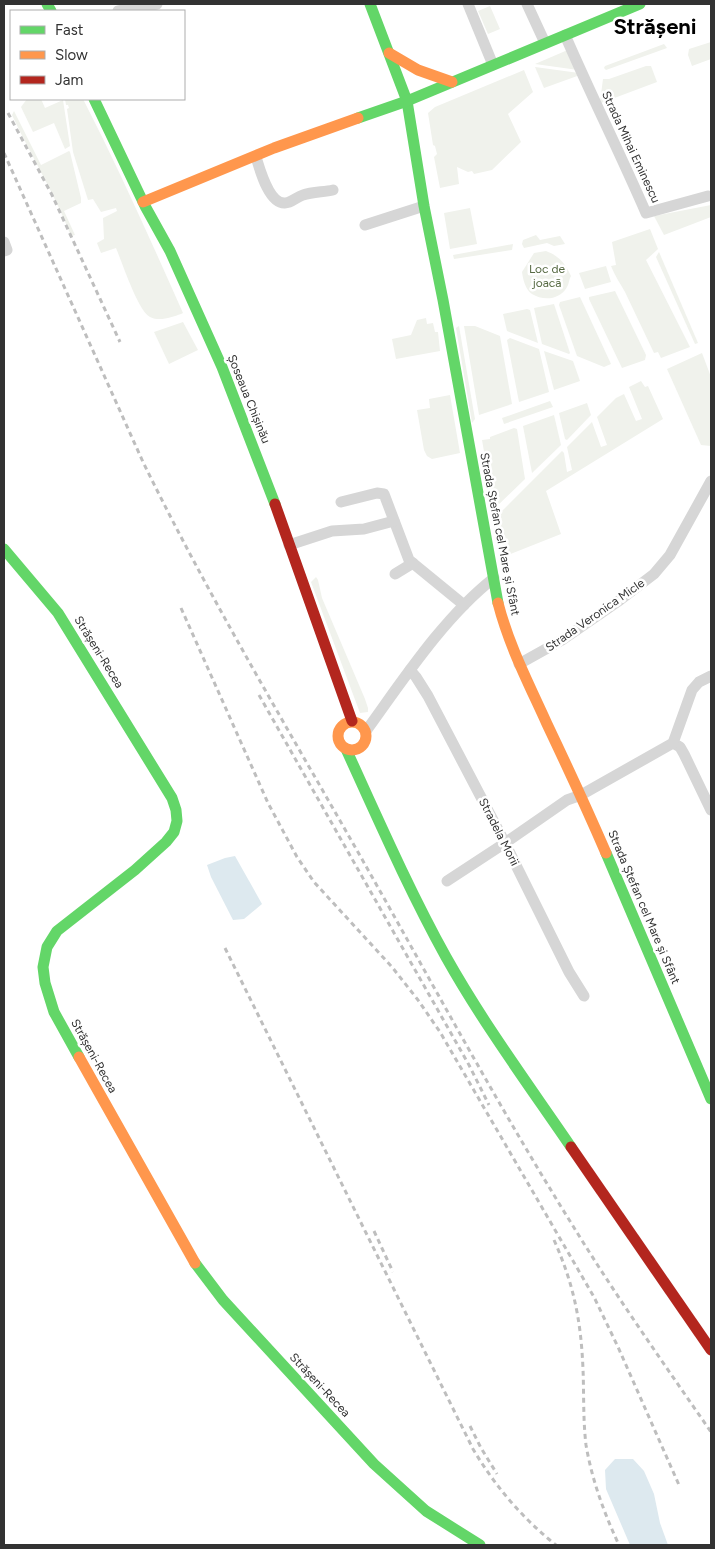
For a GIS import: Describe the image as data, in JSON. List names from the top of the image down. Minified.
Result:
{"streets":{"main road":["Șoseaua Chișinău","Strada Ștefan cel Mare și Sfânt","Strășeni-Recea"],"street":["Strada Mihai Eminescu","Strada Veronica Micle","Stradela Morii"]},"crossings":[["Strada Ștefan cel Mare și Sfânt","Strada Veronica Micle"]],"districts":["Strășeni"],"parks":["Loc de joacă"],"legend":["Fast","Slow","Jam"]}
